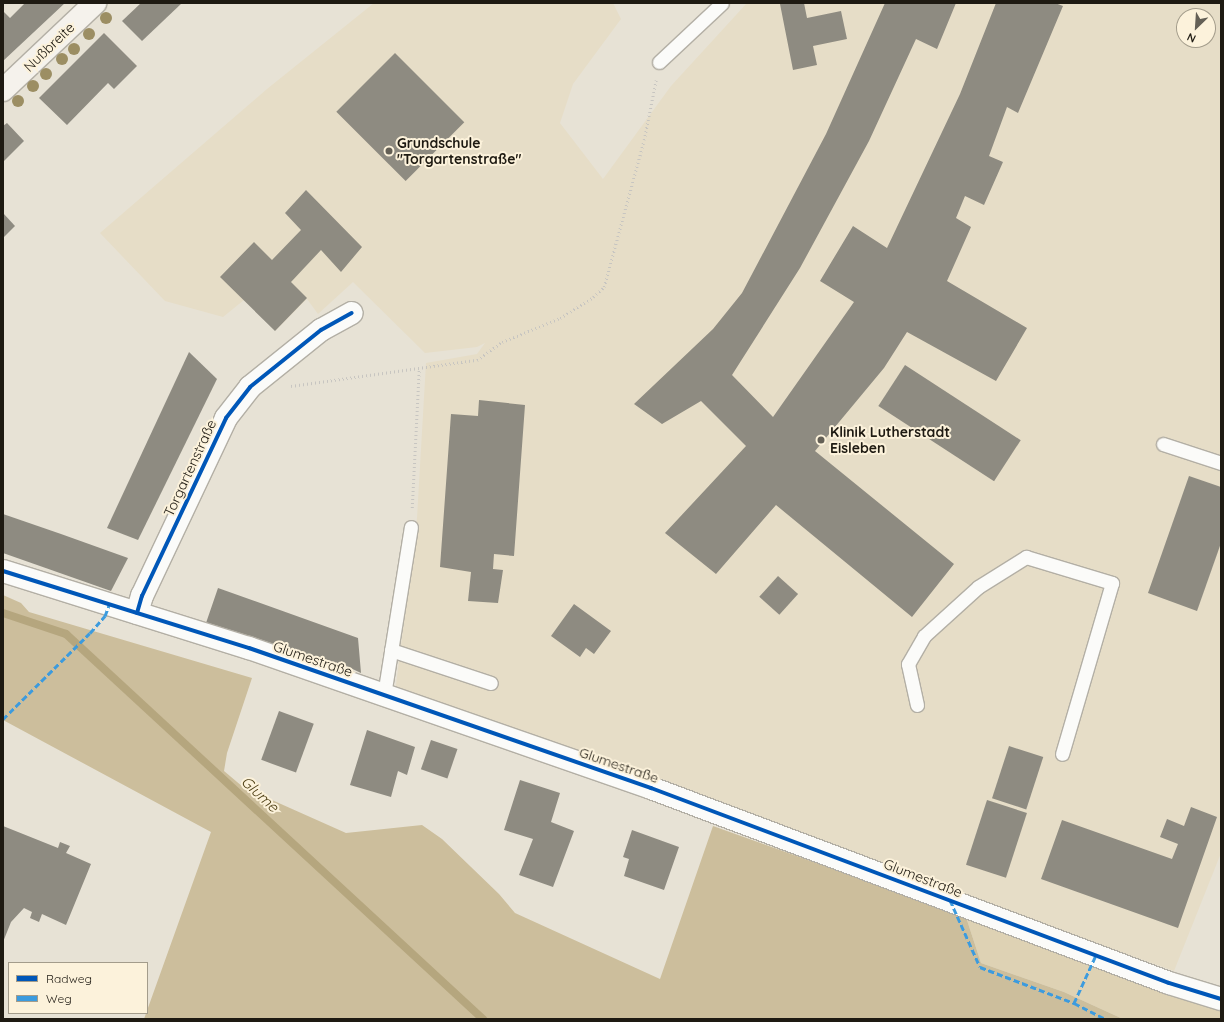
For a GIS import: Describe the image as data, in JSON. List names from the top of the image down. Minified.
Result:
{"streets":{"main road":["Nußbreite"],"street":["Torgartenstraße","Glumestraße"]},"crossings":[["Torgartenstraße","Glumestraße"]],"water":["Glume"],"places":["Grundschule \"Torgartenstraße\"","Klinik Lutherstadt Eisleben"],"legend":["Radweg","Weg"],"north":"bottom left"}
